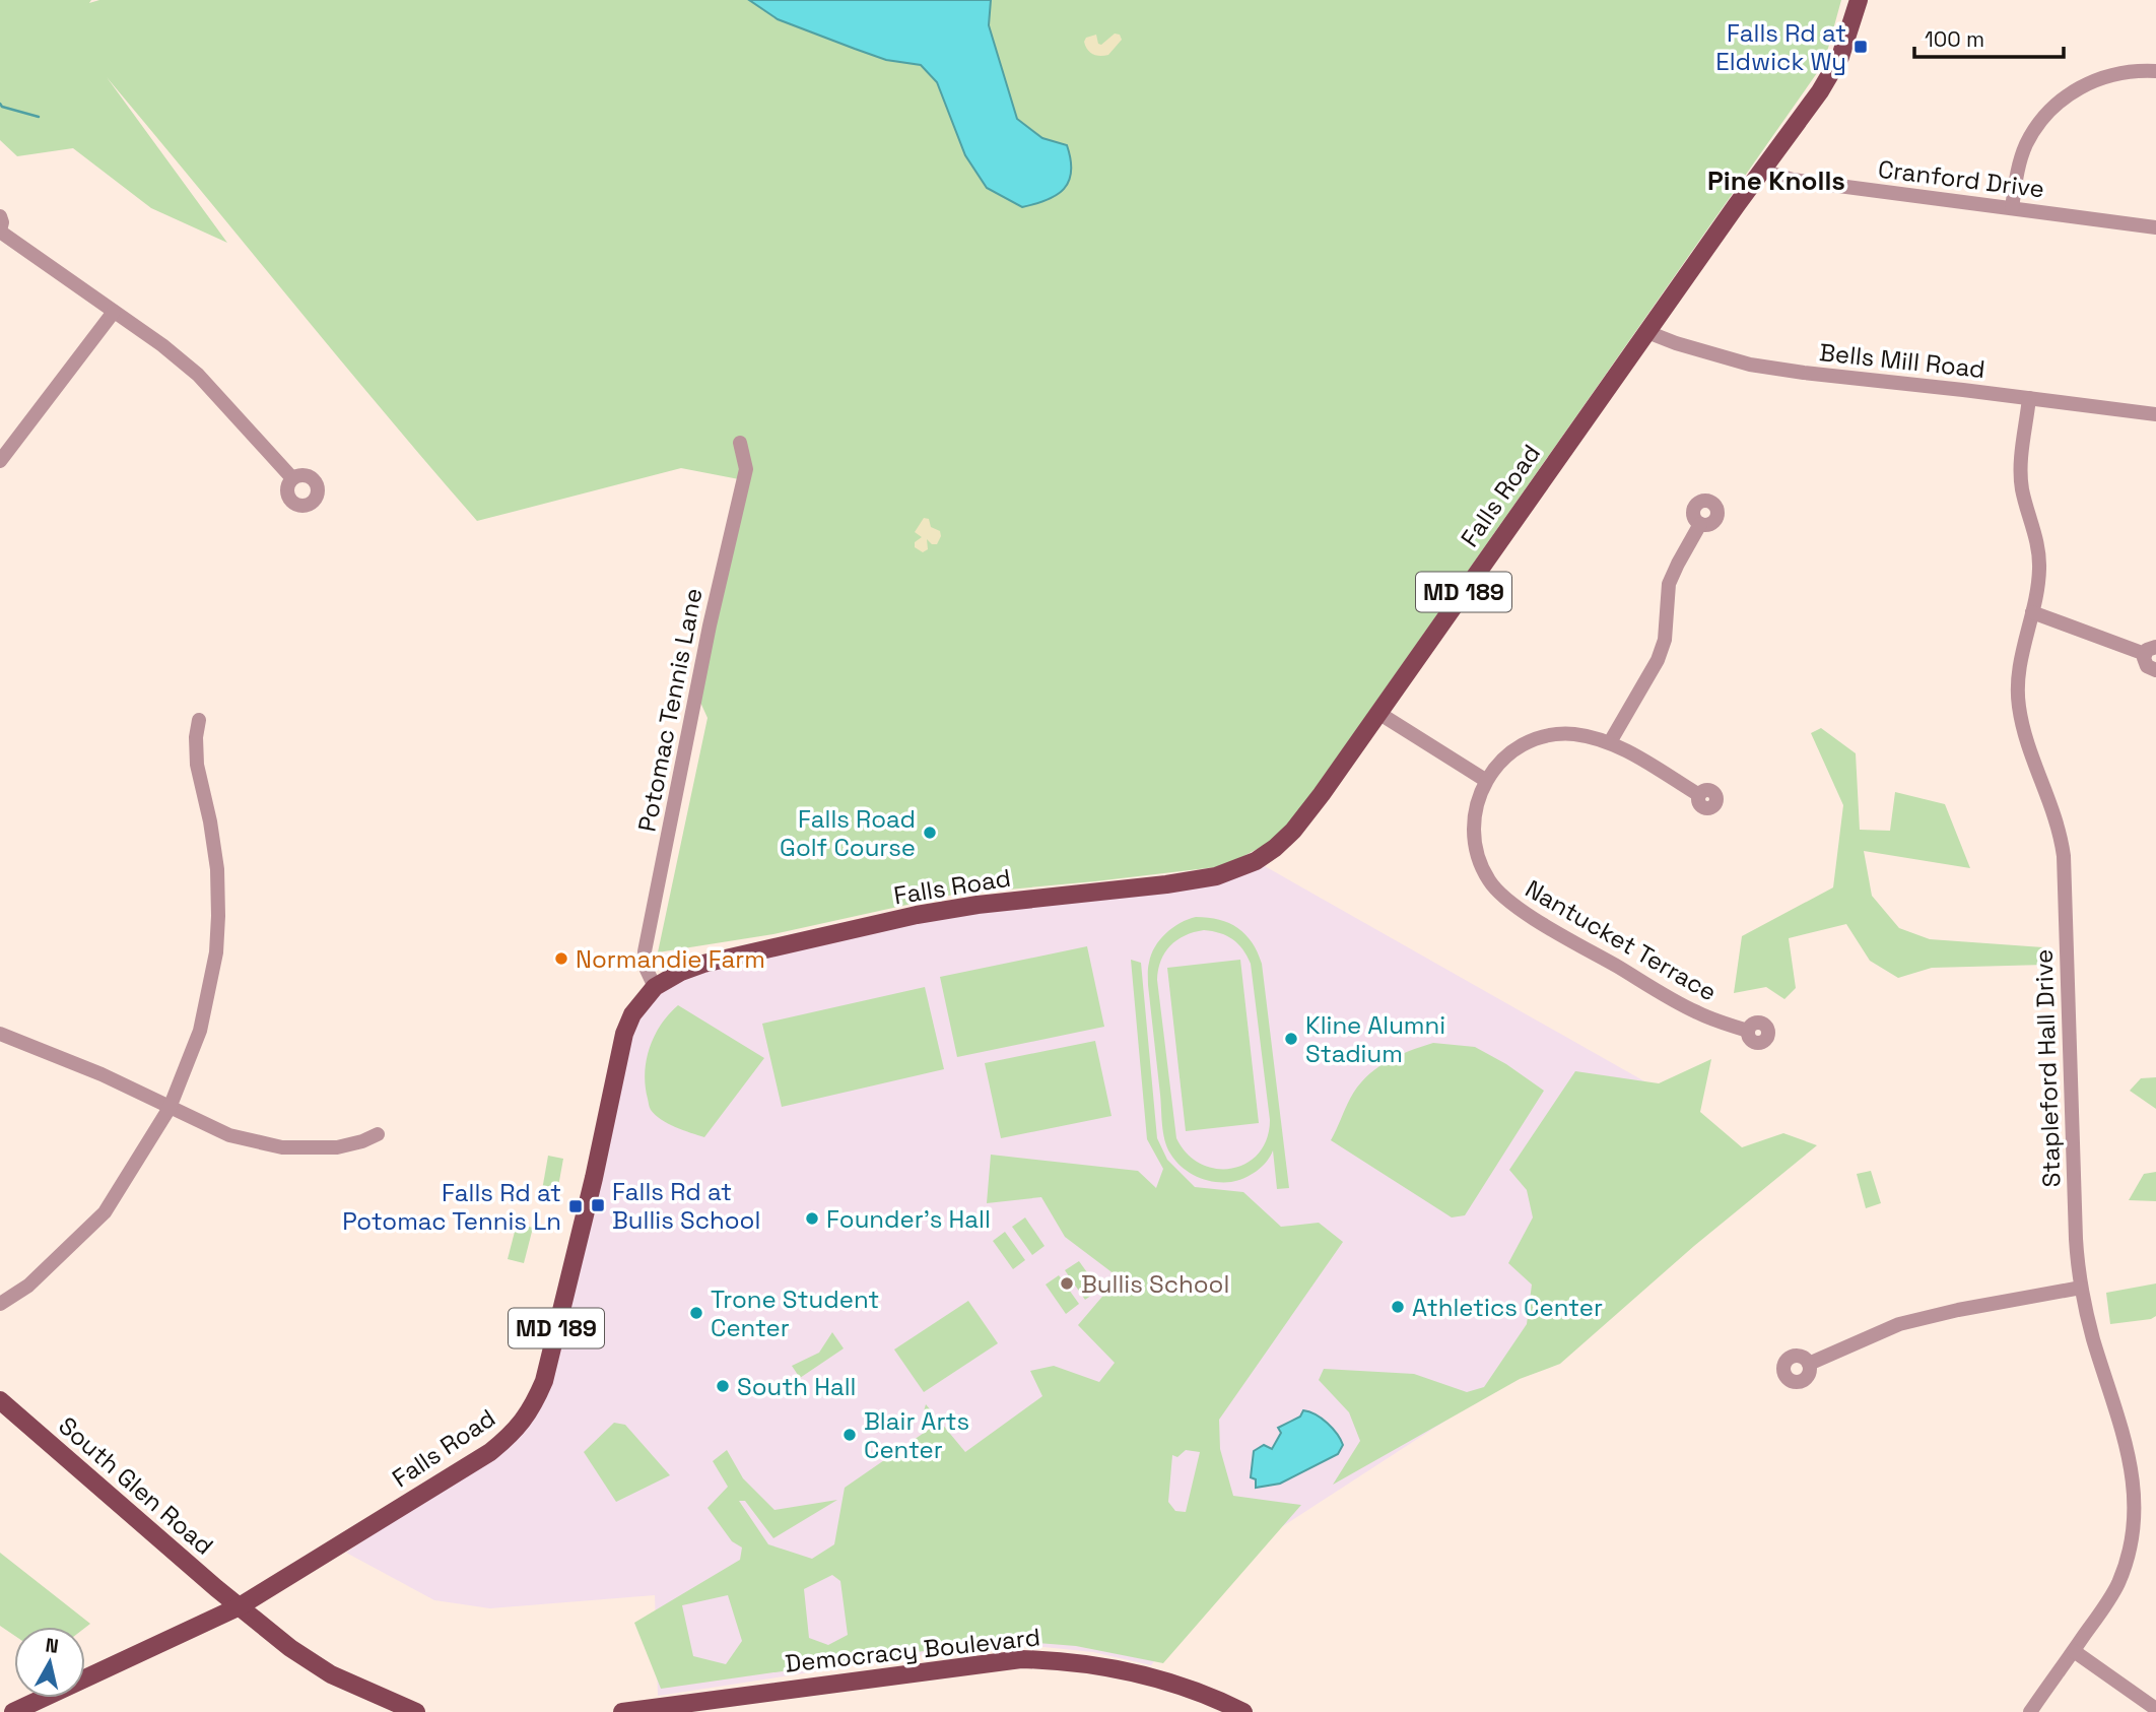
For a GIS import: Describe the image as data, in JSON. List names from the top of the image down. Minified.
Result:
{"streets":{"main road":["Falls Road","MD 189","South Glen Road","Democracy Boulevard"],"street":["Cranford Drive","Bells Mill Road","Potomac Tennis Lane","Nantucket Terrace","Stapleford Hall Drive"]},"crossings":[["Cranford Drive","Falls Road"],["Bells Mill Road","Falls Road"],["Bells Mill Road","Stapleford Hall Drive"],["Falls Road","Potomac Tennis Lane"],["Falls Road","South Glen Road"]],"districts":["Pine Knolls"],"places":{"transit":["Falls Rd at Eldwick Wy","Falls Rd at Bullis School","Falls Rd at Potomac Tennis Ln"],"other":["Falls Road Golf Course","Normandie Farm","Kline Alumni Stadium","Founder's Hall","Bullis School","Athletics Center","Trone Student Center","South Hall","Blair Arts Center"]},"scale_bar":"100 m","north":"top"}
